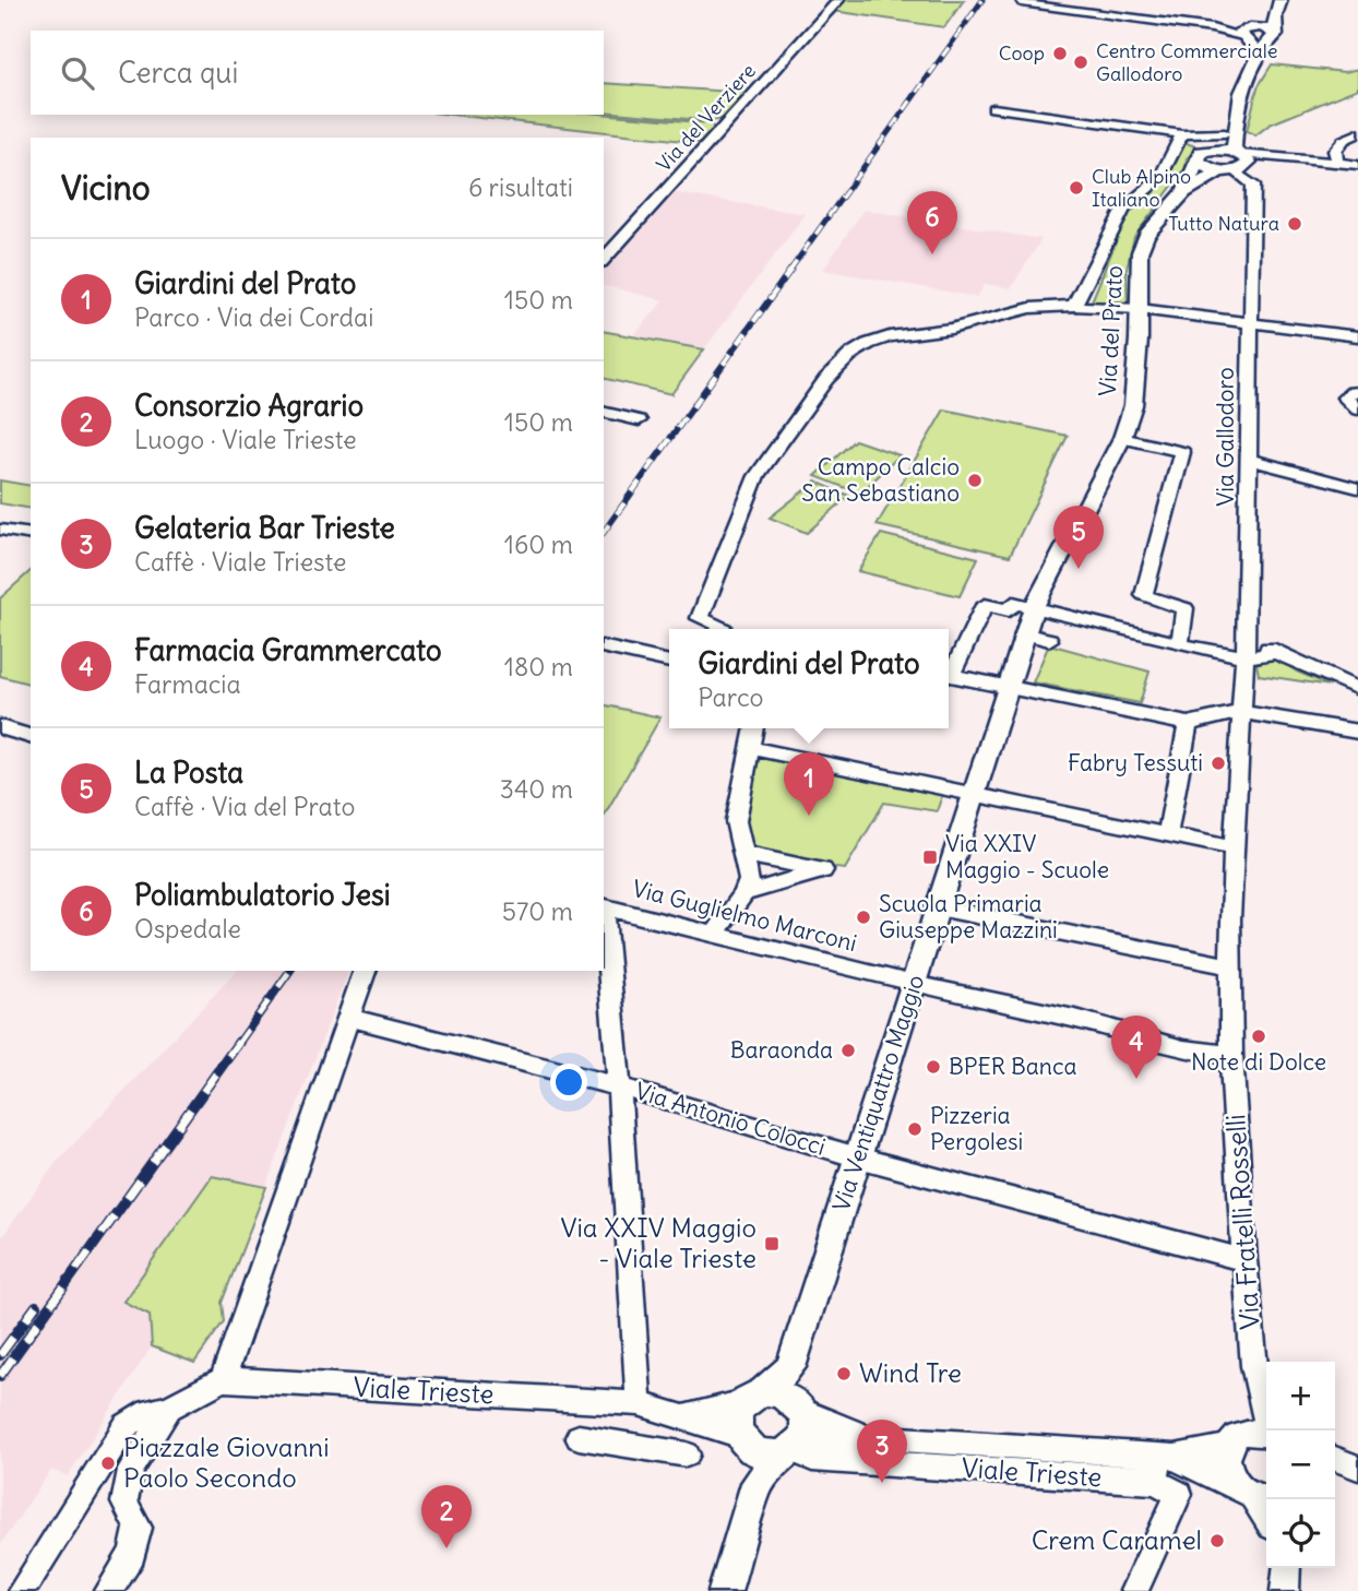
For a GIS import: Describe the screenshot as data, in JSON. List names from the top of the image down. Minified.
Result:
{"streets":{"main road":["Via del Prato","Via Ventiquattro Maggio","Viale Trieste"],"street":["Via del Verziere","Via Gallodoro","Via Guglielmo Marconi","Via Antonio Colocci","Via Fratelli Rosselli"]},"crossings":[["Via del Prato","Via Gallodoro"],["Via del Prato","Via Ventiquattro Maggio"],["Via Gallodoro","Via Fratelli Rosselli"],["Via Guglielmo Marconi","Via Ventiquattro Maggio"],["Via Guglielmo Marconi","Via Fratelli Rosselli"],["Via Ventiquattro Maggio","Via Antonio Colocci"],["Via Ventiquattro Maggio","Viale Trieste"],["Via Antonio Colocci","Via Fratelli Rosselli"],["Via Fratelli Rosselli","Viale Trieste"]],"places":{"other":["Coop","Centro Commerciale Gallodoro","Club Alpino Italiano","Tutto Natura","Campo Calcio San Sebastiano","Fabry Tessuti","Scuola Primaria Giuseppe Mazzini","Note di Dolce","Baraonda","BPER Banca","Pizzeria Pergolesi","Wind Tre","Piazzale Giovanni Paolo Secondo","Crem Caramel"],"transit":["Via XXIV Maggio - Scuole","Via XXIV Maggio - Viale Trieste"]},"page":{"search":"Cerca qui","heading":["Vicino","6 risultati"],"pins":["6","5","1","4","3","2"],"list":[{"mark":"1","name":"Giardini del Prato","note":"Parco · Via dei Cordai","value":"150 m"},{"mark":"2","name":"Consorzio Agrario","note":"Luogo · Viale Trieste","value":"150 m"},{"mark":"3","name":"Gelateria Bar Trieste","note":"Caffè · Viale Trieste","value":"160 m"},{"mark":"4","name":"Farmacia Grammercato","note":"Farmacia","value":"180 m"},{"mark":"5","name":"La Posta","note":"Caffè · Via del Prato","value":"340 m"},{"mark":"6","name":"Poliambulatorio Jesi","note":"Ospedale","value":"570 m"}],"popup":["Giardini del Prato","Parco"],"map_buttons":["+","−"]}}
